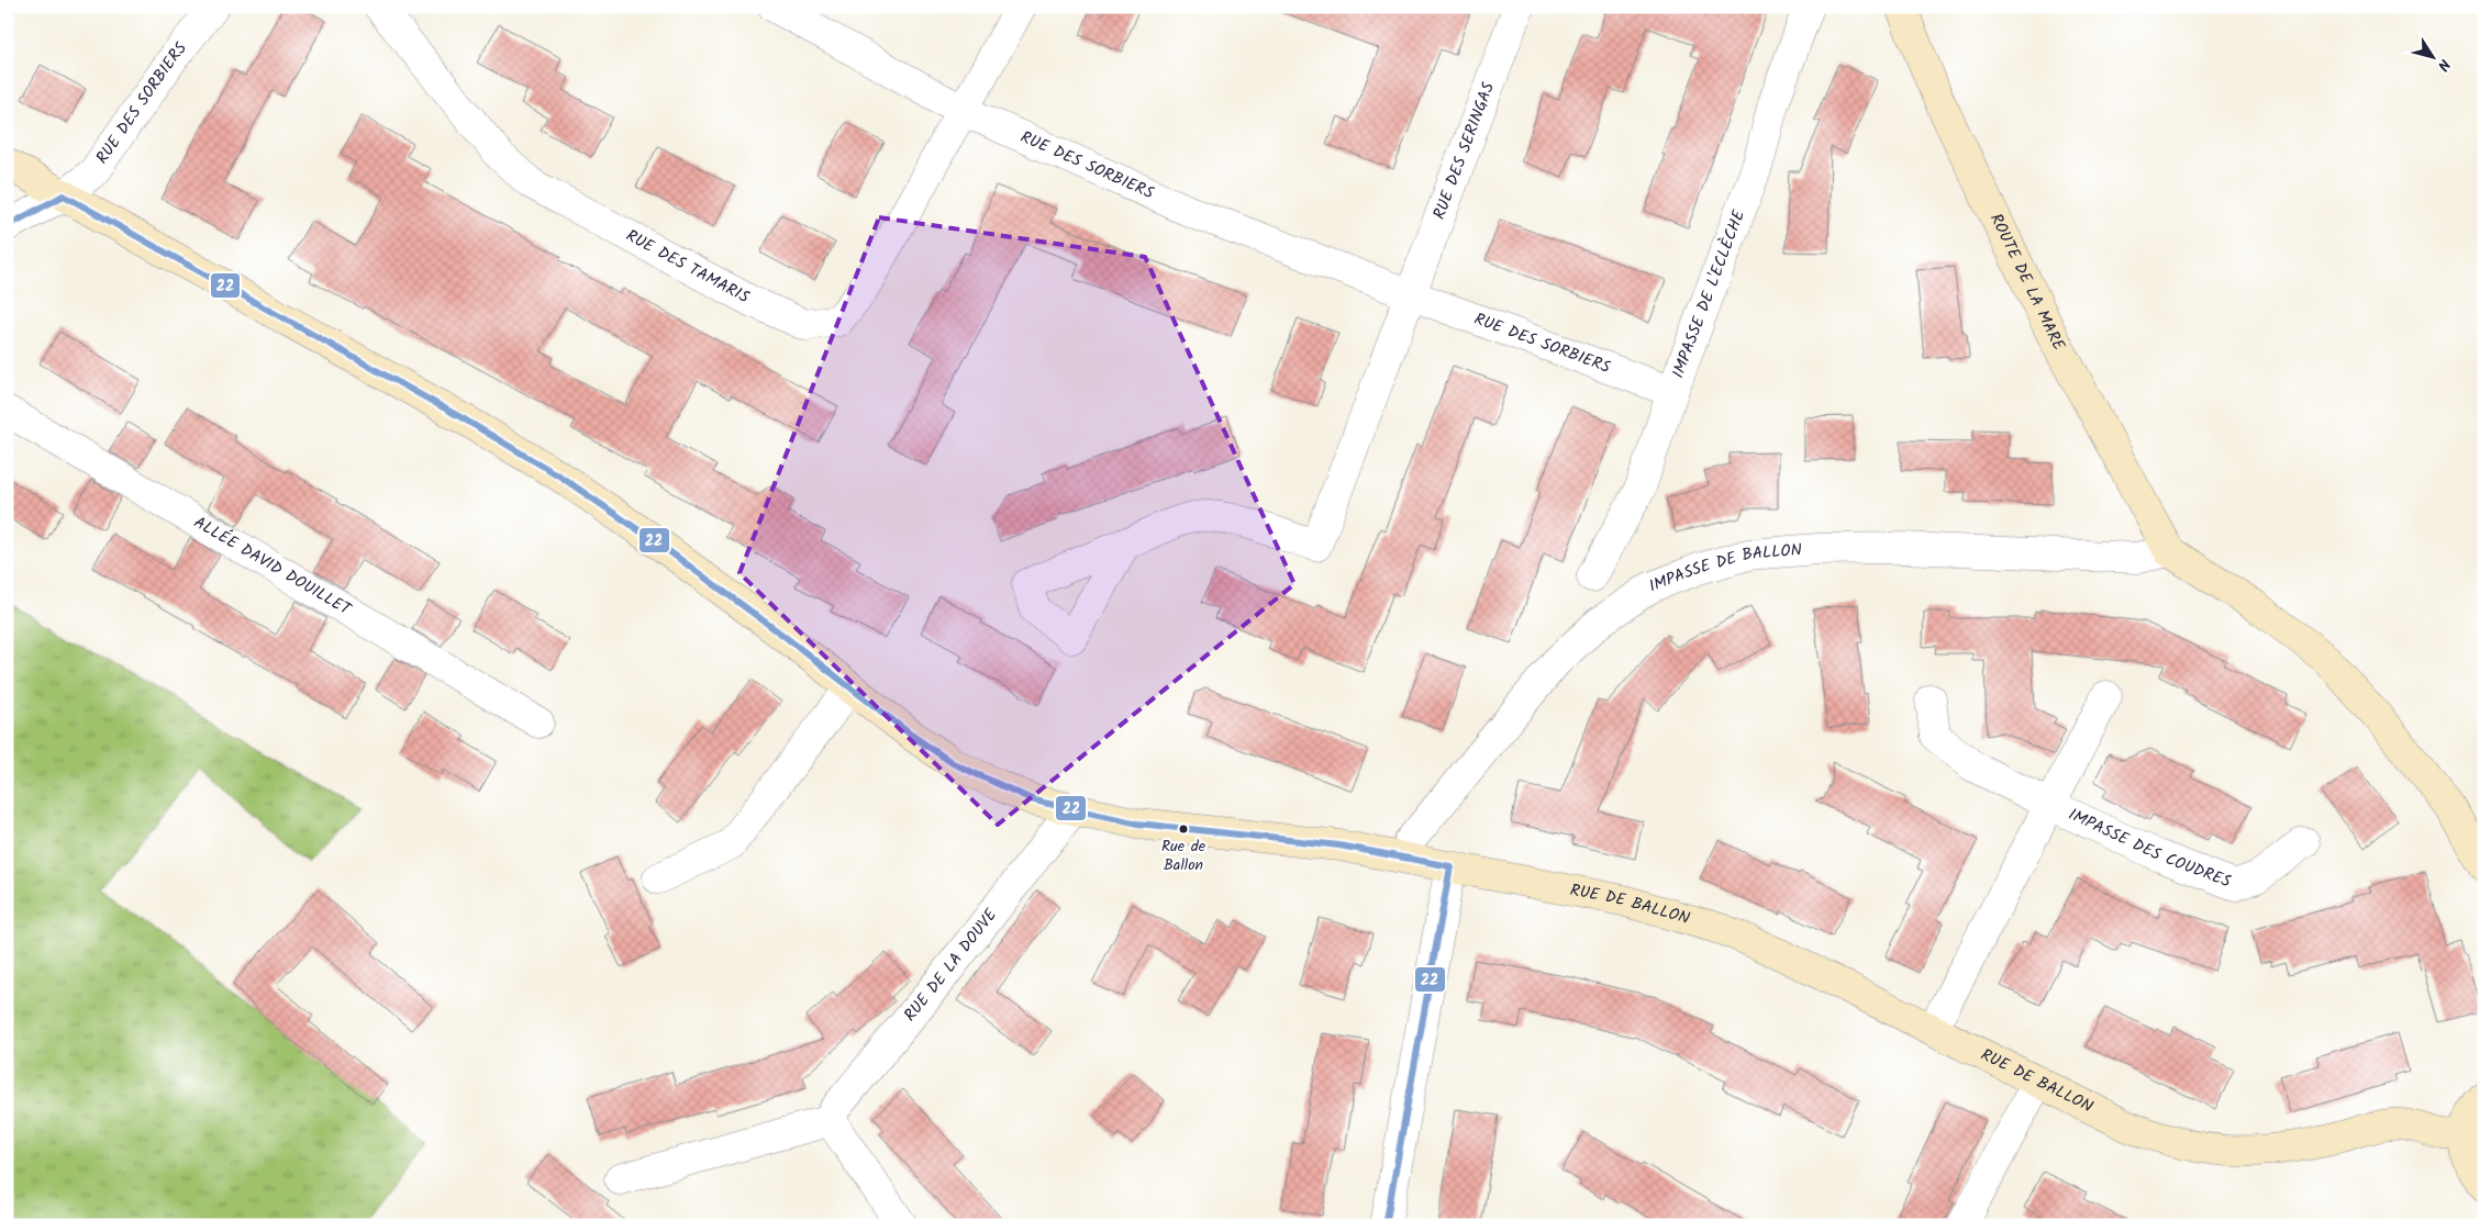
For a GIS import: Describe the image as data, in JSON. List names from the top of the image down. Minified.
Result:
{"streets":{"street":["RUE DES SORBIERS","RUE DES SERINGAS","RUE DES TAMARIS","ROUTE DE LA MARE","IMPASSE DE L'ECLÈCHE","ALLÉE DAVID DOUILLET","IMPASSE DE BALLON","IMPASSE DES COUDRES","RUE DE BALLON","RUE DE LA DOUVE"]},"crossings":[["RUE DES SORBIERS","RUE DES SERINGAS"],["RUE DES SORBIERS","RUE DES TAMARIS"],["RUE DES SORBIERS","IMPASSE DE L'ECLÈCHE"],["RUE DES SORBIERS","RUE DE BALLON"],["ROUTE DE LA MARE","IMPASSE DE BALLON"],["IMPASSE DE BALLON","RUE DE BALLON"],["IMPASSE DES COUDRES","RUE DE BALLON"],["RUE DE BALLON","RUE DE LA DOUVE"]],"places":["Rue de Ballon"],"lines":["transit line 22"],"north":"bottom right"}
